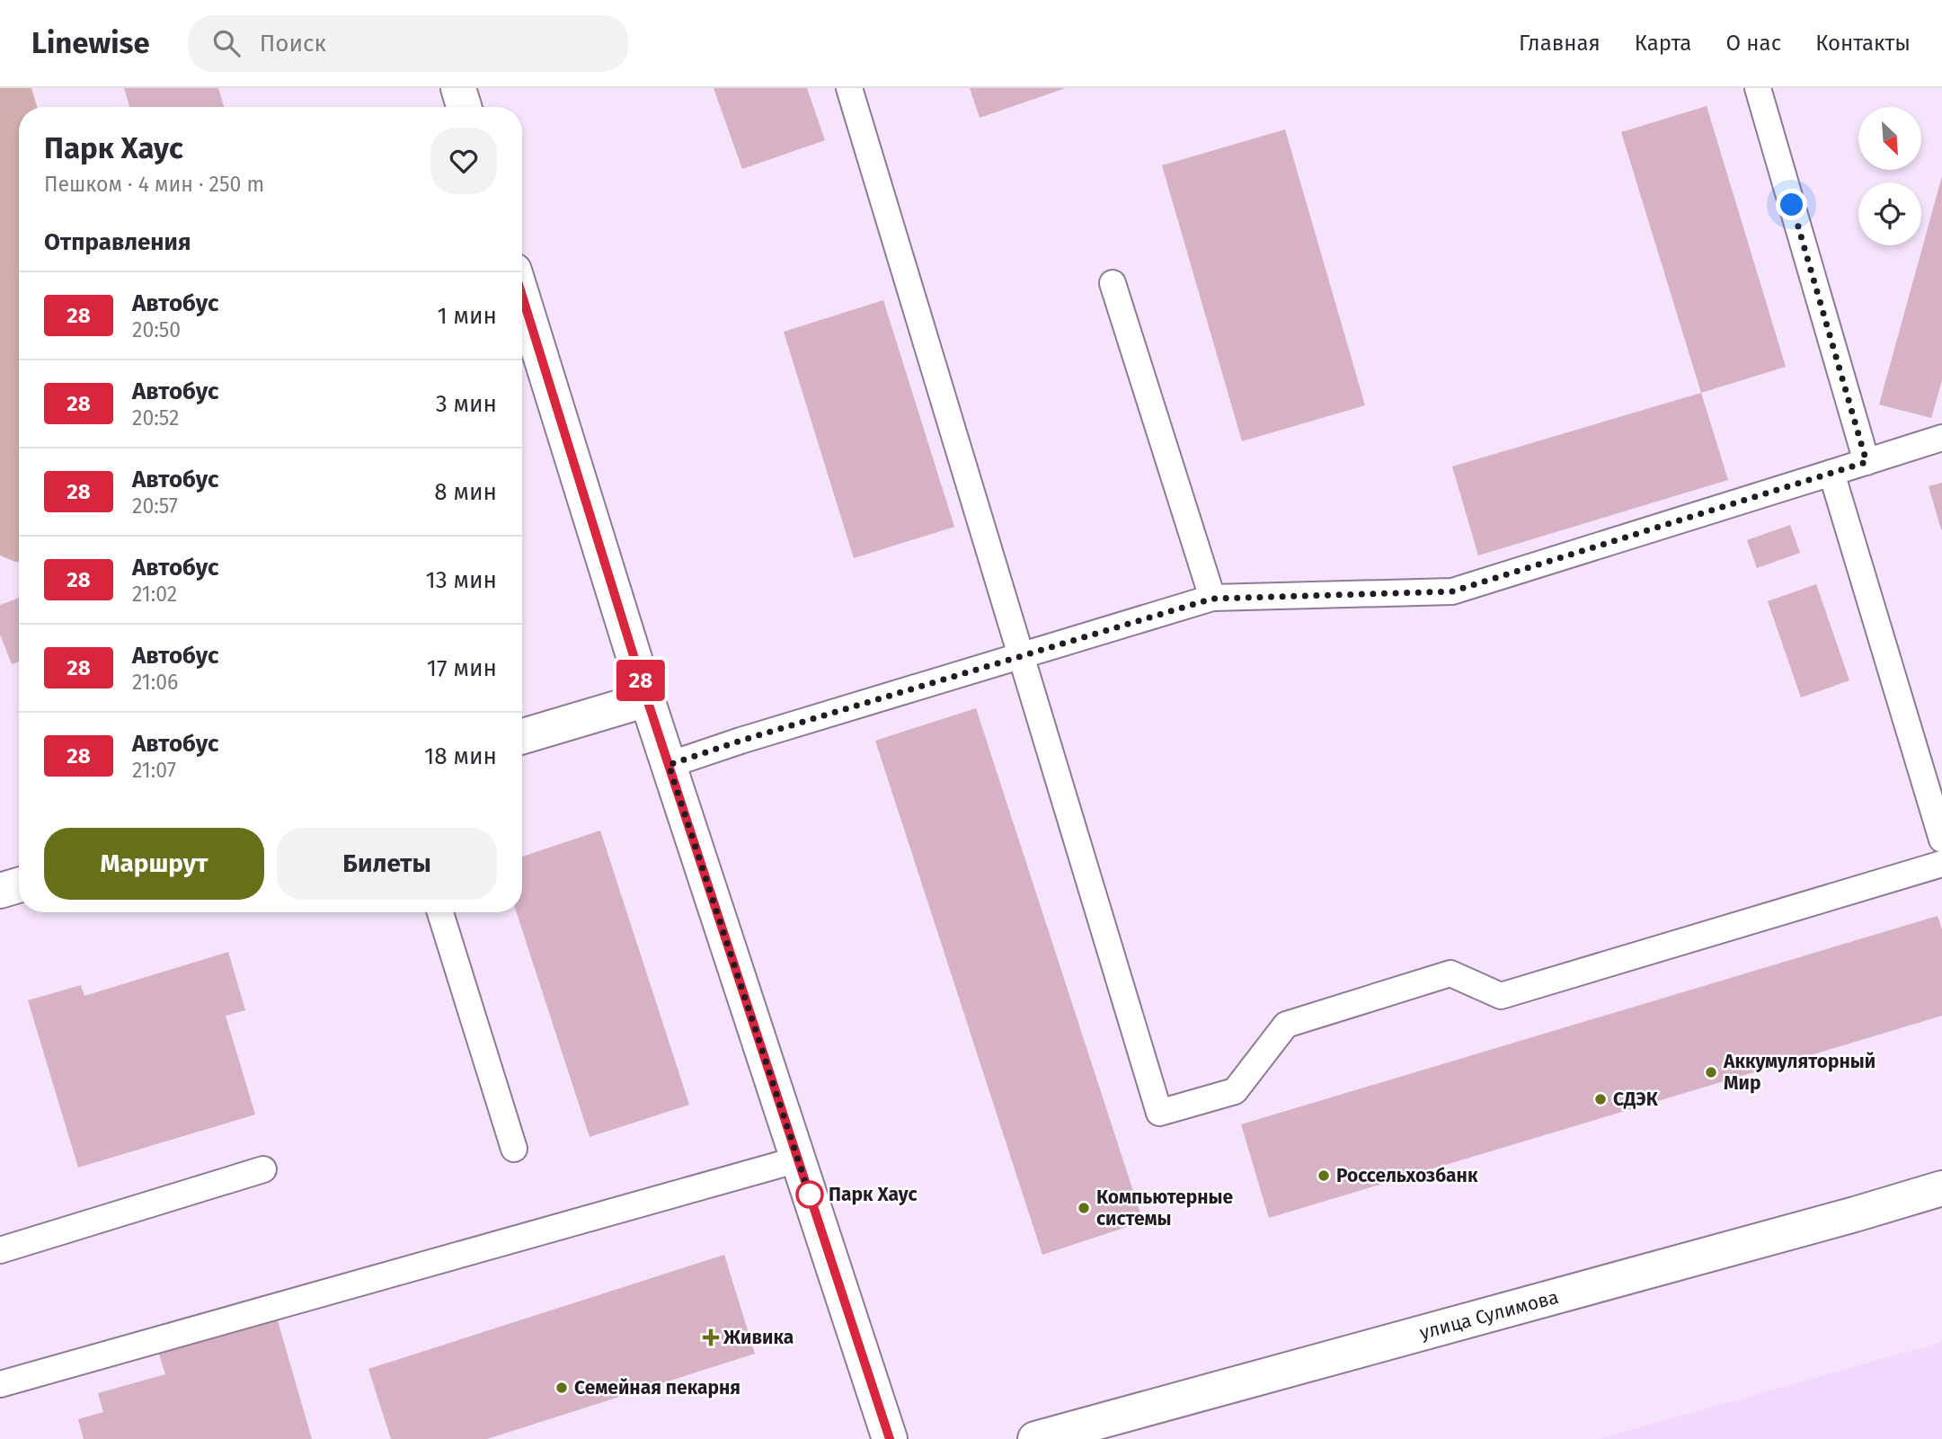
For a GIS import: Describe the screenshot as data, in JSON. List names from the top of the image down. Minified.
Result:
{"streets":{"street":["улица Сулимова"]},"places":{"other":["Аккумуляторный Мир","СДЭК","Россельхозбанк","Парк Хаус","Компьютерные системы","Семейная пекарня"],"health":["Живика"]},"lines":["bus line 28"],"north":"bottom right","page":{"header":"Linewise","search":"Поиск","nav":["Главная","Карта","О нас","Контакты"],"on_map":"28","heading":[["Парк Хаус","Пешком · 4 мин · 250 m"],"Отправления"],"list":[{"mark":"28","name":"Автобус","note":"20:50","value":"1 мин"},{"mark":"28","name":"Автобус","note":"20:52","value":"3 мин"},{"mark":"28","name":"Автобус","note":"20:57","value":"8 мин"},{"mark":"28","name":"Автобус","note":"21:02","value":"13 мин"},{"mark":"28","name":"Автобус","note":"21:06","value":"17 мин"},{"mark":"28","name":"Автобус","note":"21:07","value":"18 мин"}],"buttons":["Маршрут","Билеты"]}}
